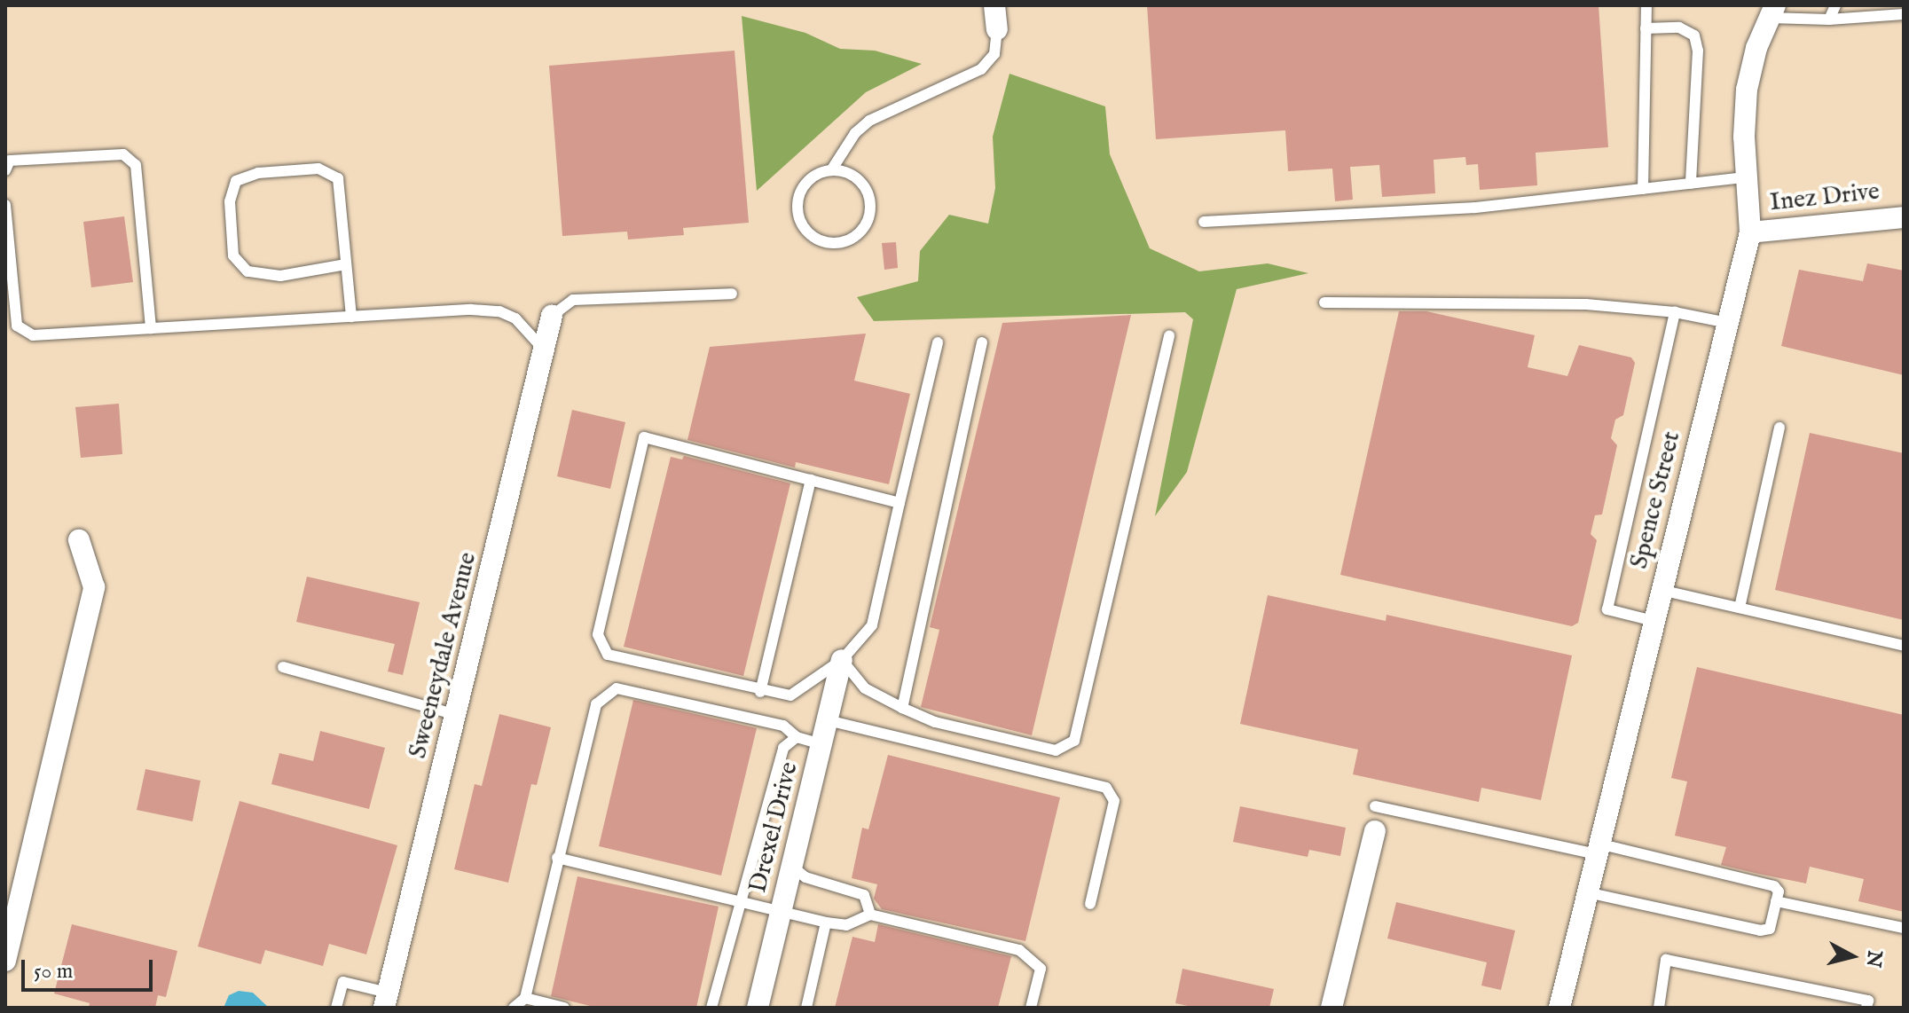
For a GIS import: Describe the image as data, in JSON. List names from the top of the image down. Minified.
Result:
{"streets":{"street":["Inez Drive","Spence Street","Sweeneydale Avenue","Drexel Drive"]},"crossings":[["Inez Drive","Spence Street"]],"scale_bar":"50 m","north":"right"}
